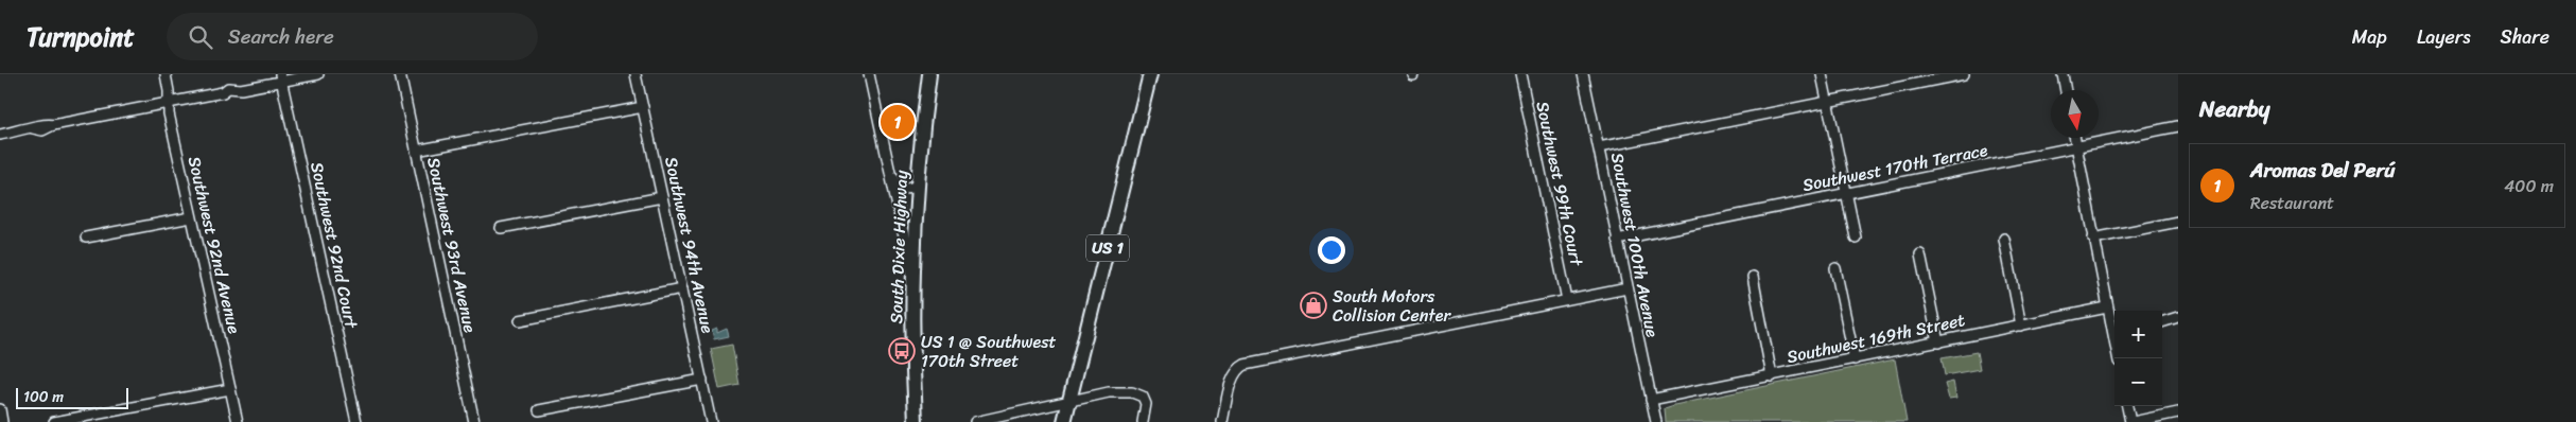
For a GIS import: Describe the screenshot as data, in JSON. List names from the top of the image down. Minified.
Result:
{"streets":{"highway":["South Dixie Highway","US 1"],"street":["Southwest 170th Terrace","Southwest 99th Court","Southwest 92nd Avenue","Southwest 92nd Court","Southwest 93rd Avenue","Southwest 94th Avenue","Southwest 100th Avenue","Southwest 169th Street"]},"crossings":[["Southwest 170th Terrace","Southwest 100th Avenue"],["Southwest 100th Avenue","Southwest 169th Street"]],"places":{"shop":["South Motors Collision Center"],"bus stop":["US 1 @ Southwest 170th Street"]},"scale_bar":"100 m","north":"bottom","page":{"header":"Turnpoint","search":"Search here","nav":["Map","Layers","Share"],"heading":"Nearby","pins":"1","list":[{"mark":"1","name":"Aromas Del Perú","note":"Restaurant","value":"400 m"}],"map_buttons":["+","−"],"scale":"100 m"}}
